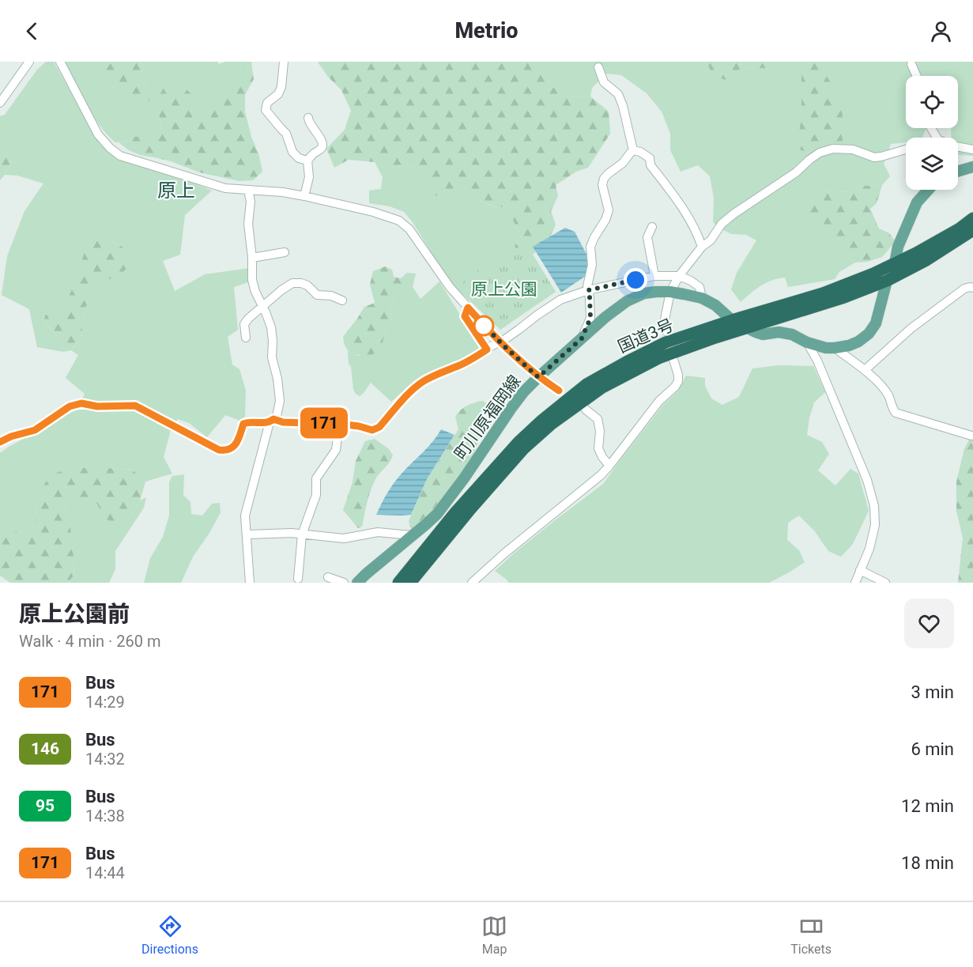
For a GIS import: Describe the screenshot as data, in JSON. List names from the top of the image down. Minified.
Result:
{"streets":{"highway":["国道3号"],"main road":["町川原福岡線"]},"crossings":[["国道3号","町川原福岡線"]],"districts":["原上"],"parks":["原上公園"],"lines":["bus line 171"],"page":{"header":"Metrio","on_map":"171","heading":["原上公園前","Walk · 4 min · 260 m"],"list":[{"mark":"171","name":"Bus","note":"14:29","value":"3 min"},{"mark":"146","name":"Bus","note":"14:32","value":"6 min"},{"mark":"95","name":"Bus","note":"14:38","value":"12 min"},{"mark":"171","name":"Bus","note":"14:44","value":"18 min"}],"tabs":["Directions","Map","Tickets"]}}
